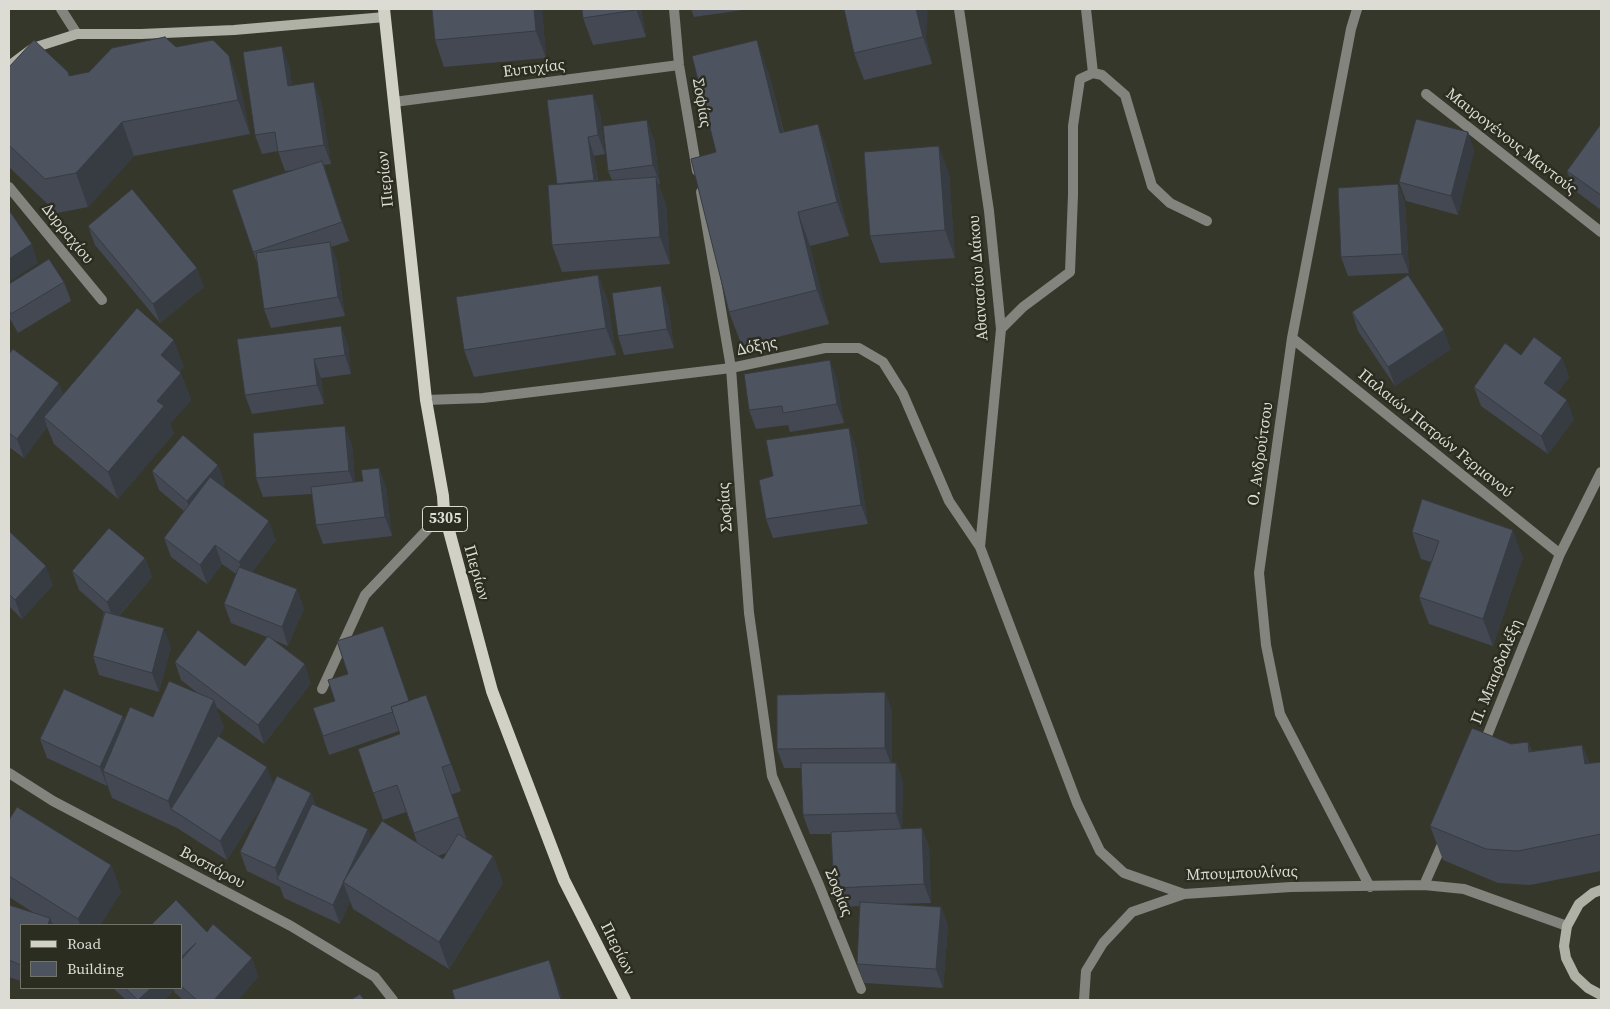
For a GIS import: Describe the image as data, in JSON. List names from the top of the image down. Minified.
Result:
{"streets":{"main road":["Πιερίων","5305"],"street":["Ευτυχίας","Σοφίας","Μαυρογένους Μαντούς","Δυρραχίου","Αθανασίου Διάκου","Δόξης","Παλαιών Πατρών Γερμανού","Ο. Ανδρούτσου","Π. Μπαρδαλέξη","Βοσπόρου","Μπουμπουλίνας"]},"crossings":[["Ευτυχίας","Σοφίας"],["Ευτυχίας","Πιερίων"],["Σοφίας","Δόξης"],["Πιερίων","Δόξης"],["Αθανασίου Διάκου","Δόξης"],["Αθανασίου Διάκου","Μπουμπουλίνας"],["Δόξης","Μπουμπουλίνας"],["Παλαιών Πατρών Γερμανού","Ο. Ανδρούτσου"],["Παλαιών Πατρών Γερμανού","Π. Μπαρδαλέξη"],["Ο. Ανδρούτσου","Μπουμπουλίνας"]],"legend":["Road","Building"]}
